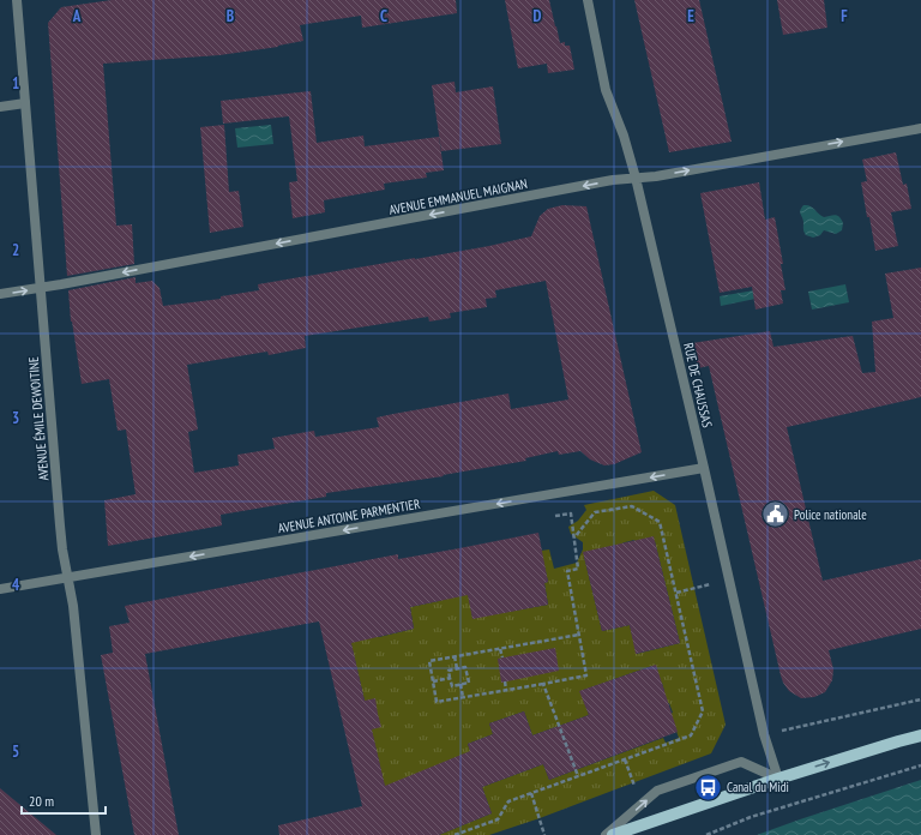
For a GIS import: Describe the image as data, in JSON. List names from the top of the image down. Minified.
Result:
{"streets":{"street":["AVENUE EMMANUEL MAIGNAN","RUE DE CHAUSSAS","AVENUE ÉMILE DEWOITINE","AVENUE ANTOINE PARMENTIER"]},"crossings":[["AVENUE EMMANUEL MAIGNAN","RUE DE CHAUSSAS"],["AVENUE EMMANUEL MAIGNAN","AVENUE ÉMILE DEWOITINE"],["RUE DE CHAUSSAS","AVENUE ANTOINE PARMENTIER"],["AVENUE ÉMILE DEWOITINE","AVENUE ANTOINE PARMENTIER"]],"one_way":["AVENUE ANTOINE PARMENTIER"],"places":{"public building":["Police nationale"],"bus stop":["Canal du Midi"]},"scale_bar":"20 m","grid":{"columns":["A","B","C","D","E","F"],"rows":["1","2","3","4","5"]}}
